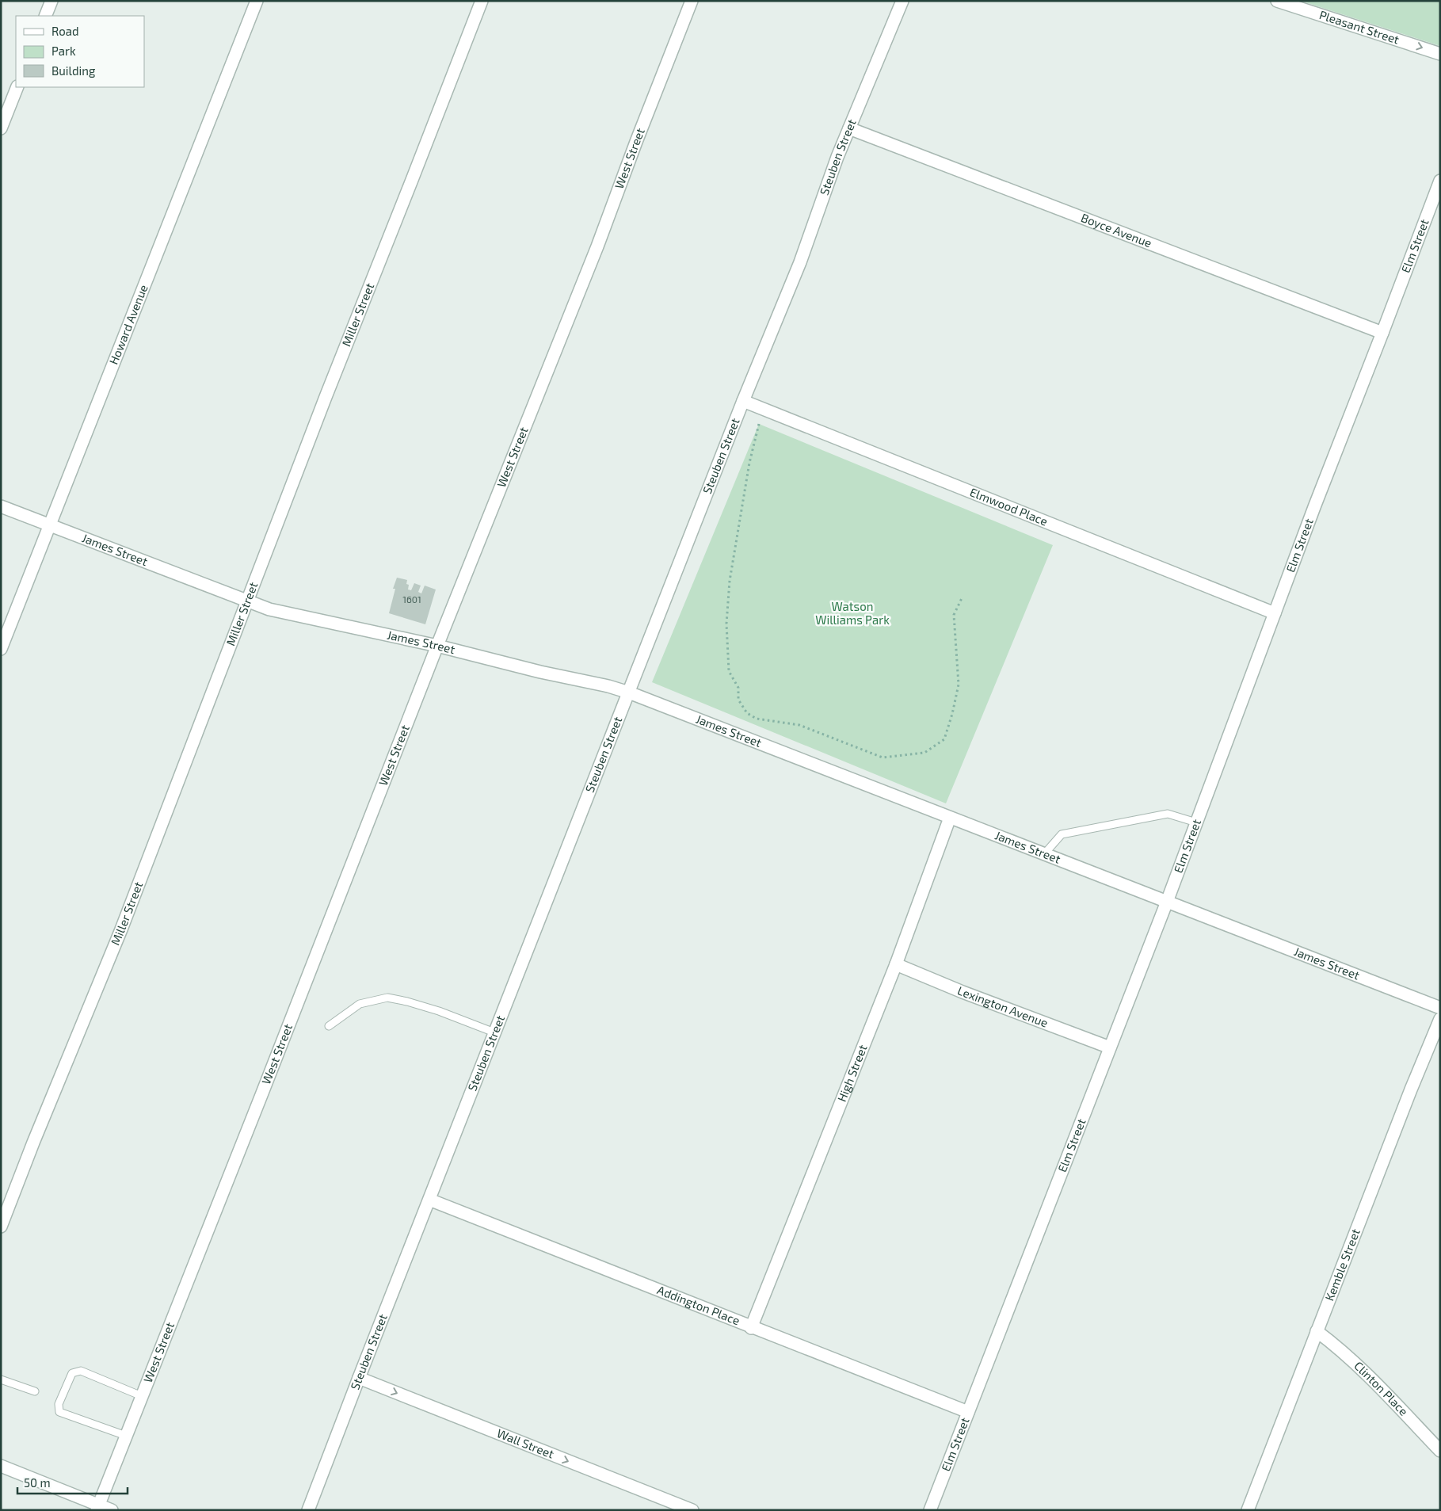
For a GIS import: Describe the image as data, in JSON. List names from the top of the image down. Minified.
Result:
{"streets":{"street":["Pleasant Street","Steuben Street","West Street","Boyce Avenue","Elm Street","Miller Street","Howard Avenue","Elmwood Place","James Street","Lexington Avenue","High Street","Kemble Street","Addington Place","Clinton Place","Wall Street"]},"crossings":[["Steuben Street","Boyce Avenue"],["Steuben Street","Elmwood Place"],["Steuben Street","James Street"],["Steuben Street","Addington Place"],["Steuben Street","Wall Street"],["West Street","James Street"],["Boyce Avenue","Elm Street"],["Elm Street","Elmwood Place"],["Elm Street","James Street"],["Elm Street","Lexington Avenue"],["Elm Street","Addington Place"],["Miller Street","James Street"],["Howard Avenue","James Street"],["James Street","High Street"],["Lexington Avenue","High Street"],["High Street","Addington Place"],["Kemble Street","Clinton Place"]],"one_way":["Pleasant Street","Wall Street"],"parks":["Watson Williams Park"],"house_numbers":["1601"],"legend":["Road","Park","Building"],"scale_bar":"50 m"}
